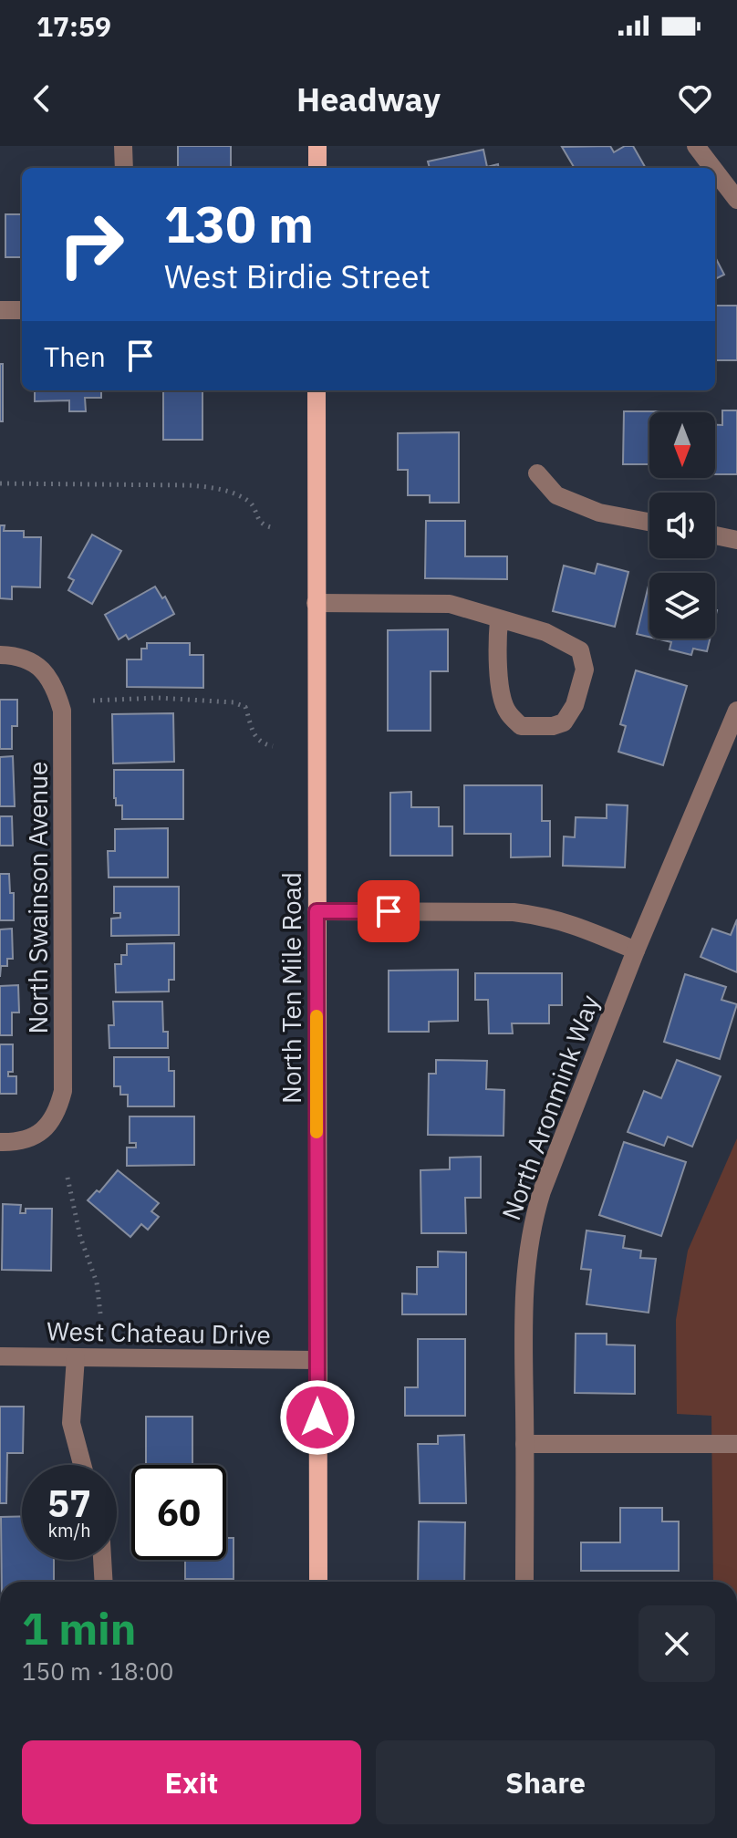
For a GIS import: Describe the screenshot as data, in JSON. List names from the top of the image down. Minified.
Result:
{"streets":{"main road":["North Ten Mile Road"],"street":["North Swainson Avenue","North Aronmink Way","West Chateau Drive"]},"crossings":[["North Ten Mile Road","West Chateau Drive"]],"north":"bottom","page":{"status":"17:59","header":"Headway","turn":["130 m","West Birdie Street"],"then":"Then","speed":"57 km/h","limit":"60","heading":["1 min","150 m · 18:00"],"buttons":["Exit","Share"]}}
